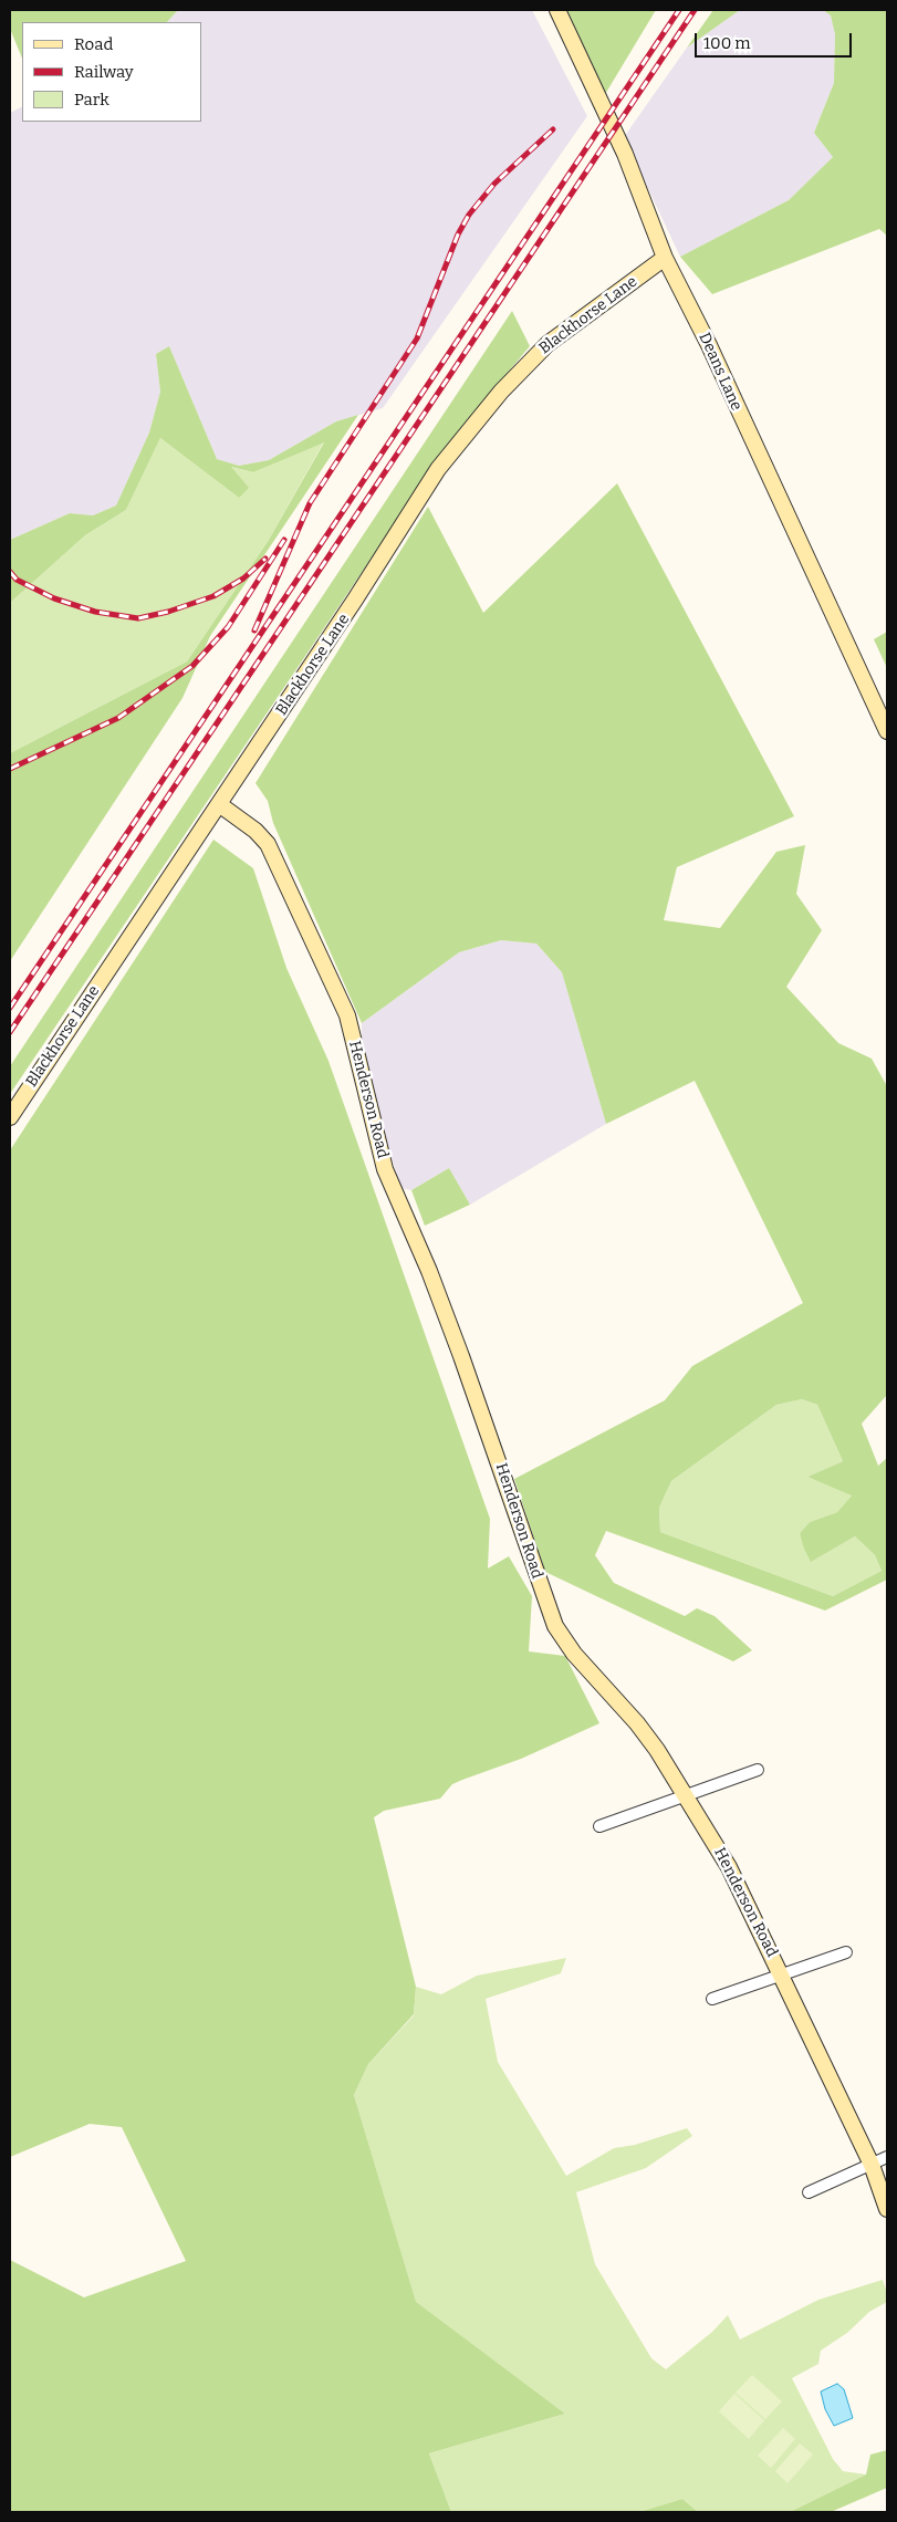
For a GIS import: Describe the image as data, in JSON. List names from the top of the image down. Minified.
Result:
{"streets":{"street":["Blackhorse Lane","Deans Lane","Henderson Road"]},"crossings":[["Blackhorse Lane","Deans Lane"],["Blackhorse Lane","Henderson Road"]],"legend":["Road","Railway","Park"],"scale_bar":"100 m"}
